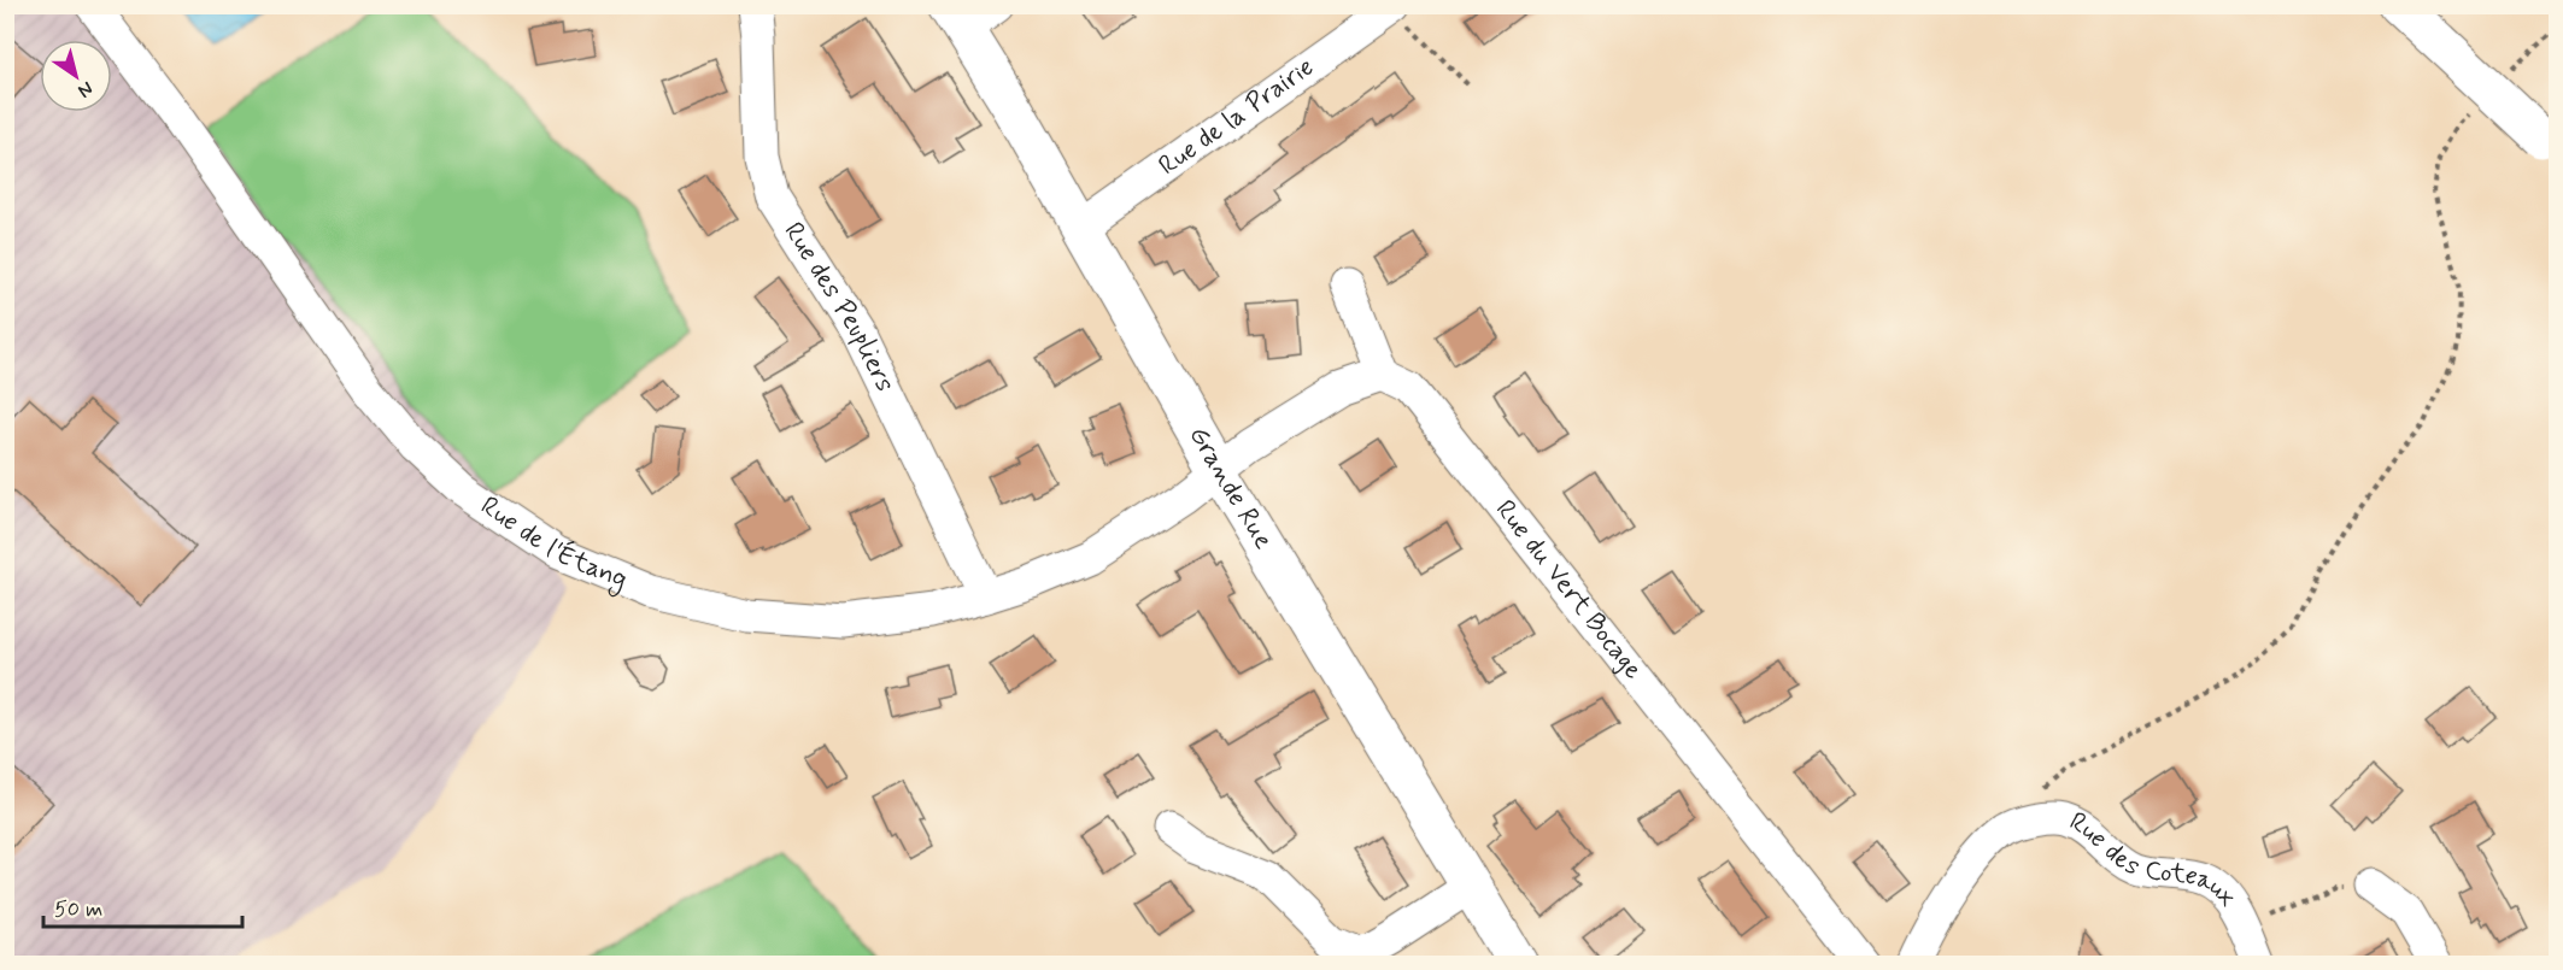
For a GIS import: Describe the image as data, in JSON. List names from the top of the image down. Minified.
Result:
{"streets":{"street":["Rue de la Prairie","Rue des Peupliers","Grande Rue","Rue de l'Étang","Rue du Vert Bocage","Rue des Coteaux"]},"crossings":[["Rue de la Prairie","Grande Rue"],["Rue des Peupliers","Rue de l'Étang"],["Grande Rue","Rue de l'Étang"]],"scale_bar":"50 m","north":"bottom right"}
